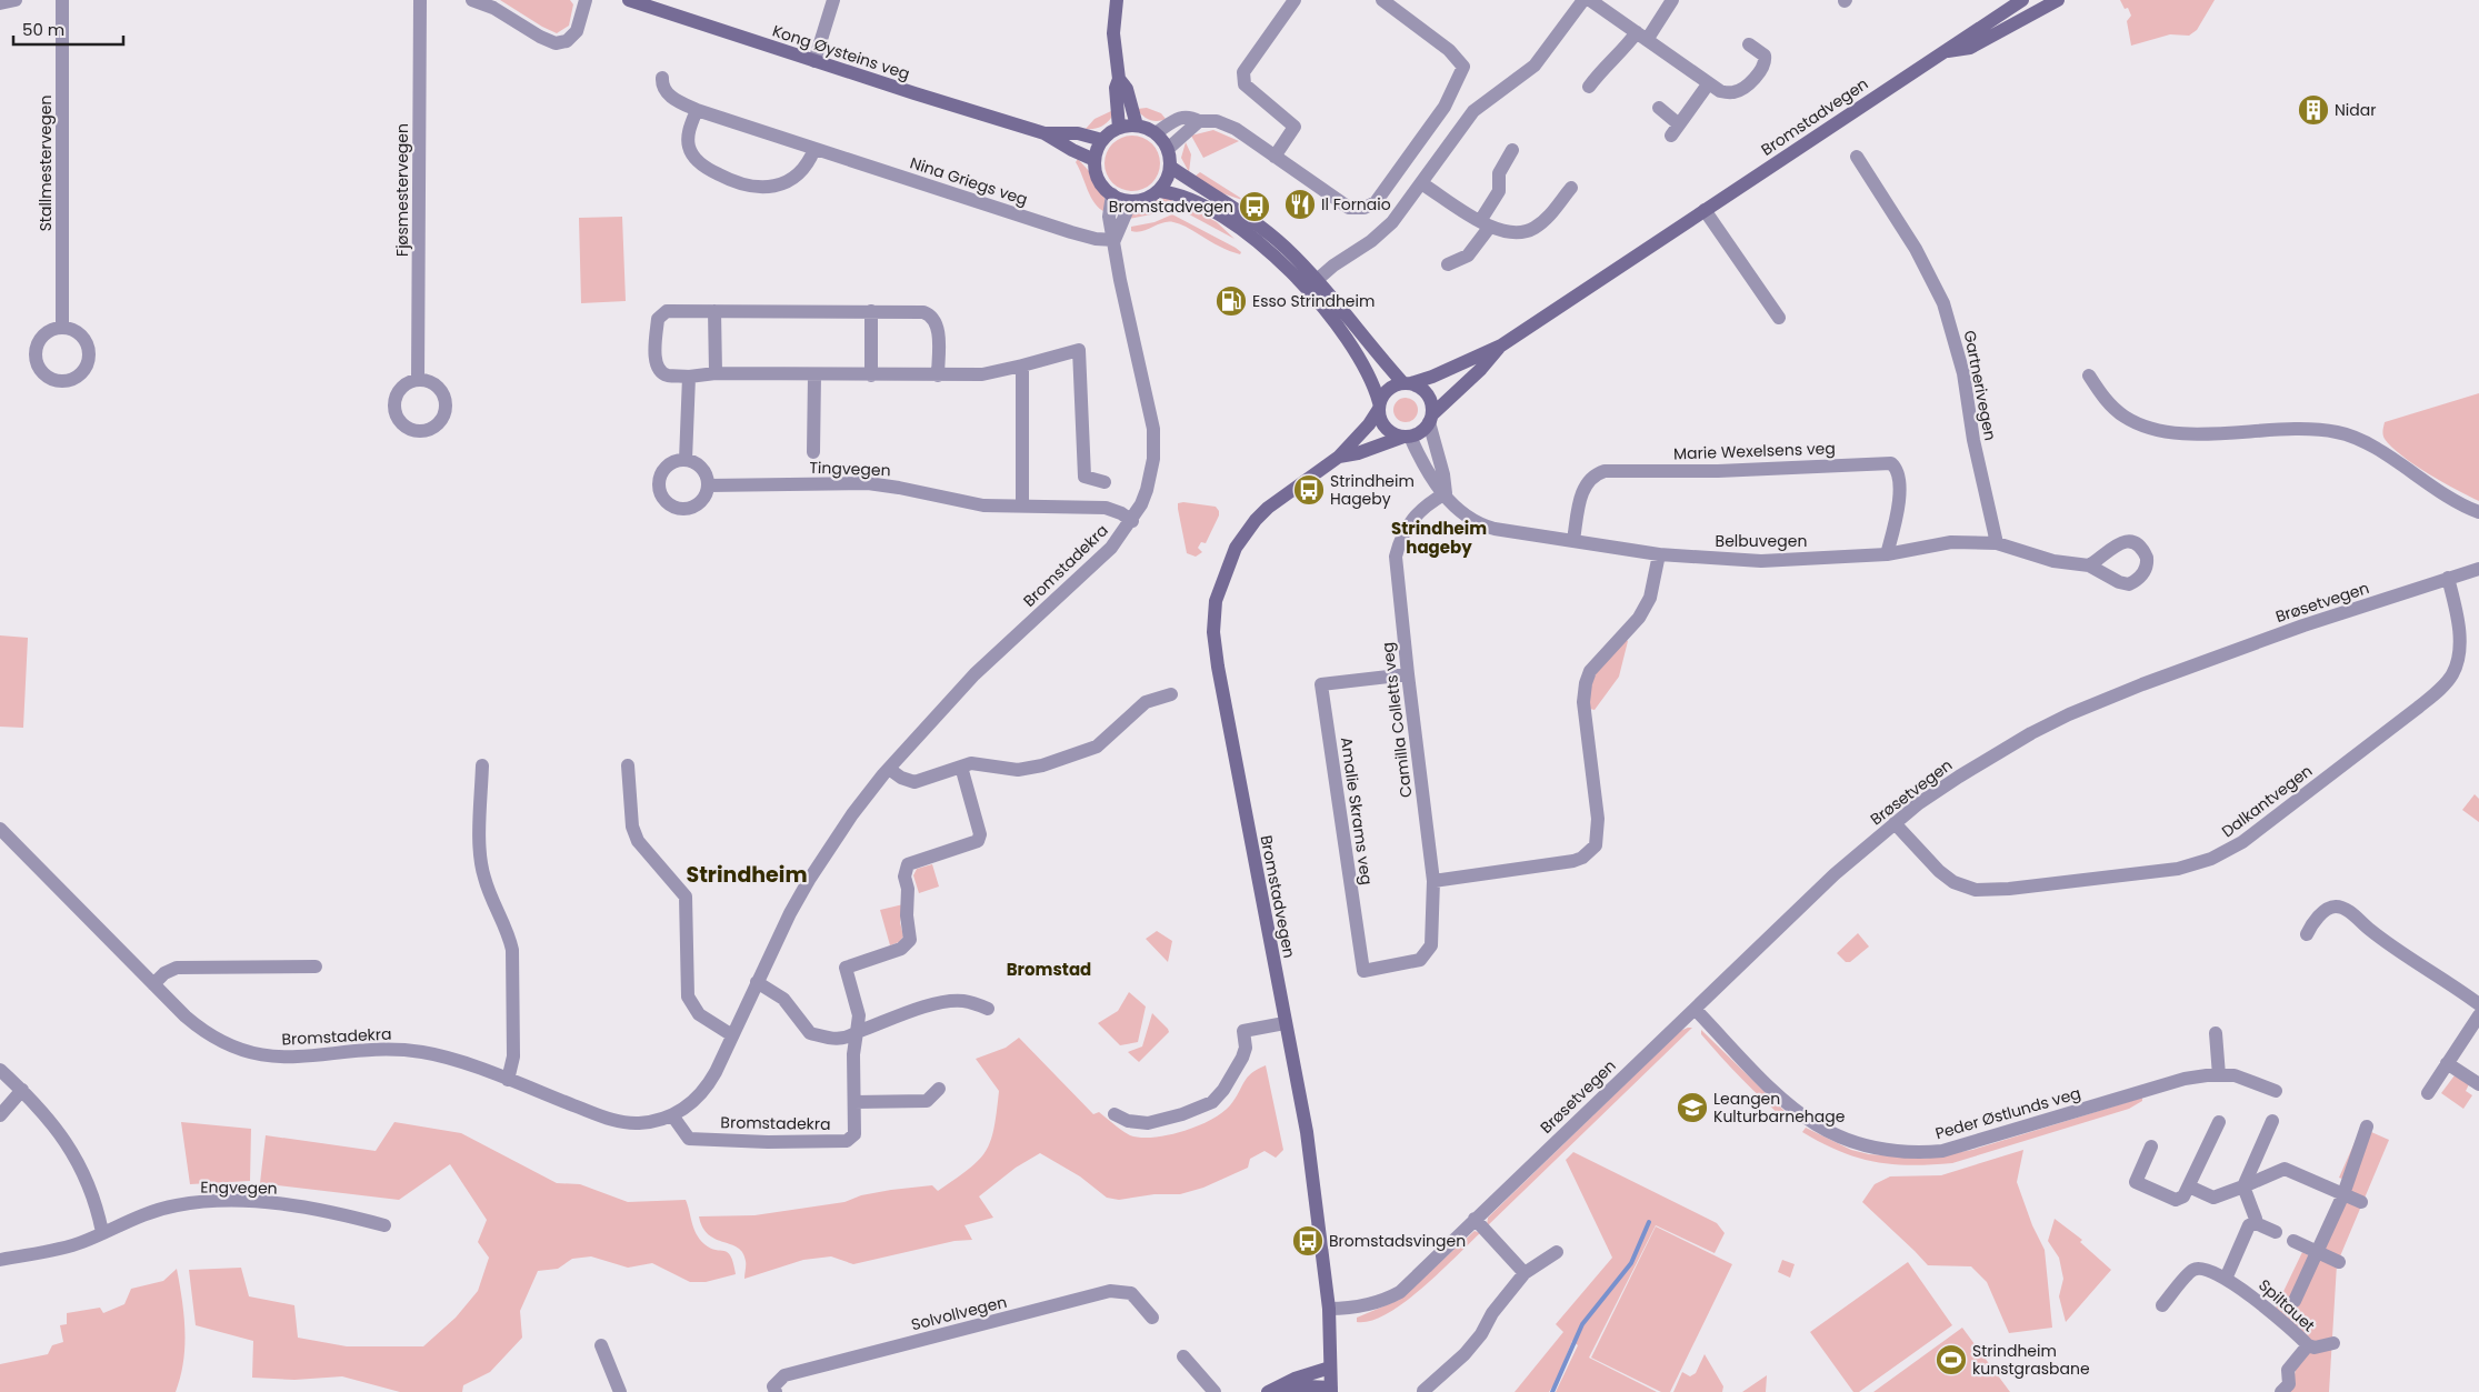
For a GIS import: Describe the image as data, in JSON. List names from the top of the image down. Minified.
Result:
{"streets":{"main road":["Kong Øysteins veg","Bromstadvegen"],"street":["Stallmestervegen","Nina Griegs veg","Fjøsmestervegen","Gartnerivegen","Marie Wexelsens veg","Tingvegen","Belbuvegen","Bromstadekra","Brøsetvegen","Camilla Colletts veg","Dalkantvegen","Amalie Skrams veg","Peder Østlunds veg","Engvegen","Spiltauet","Solvollvegen"]},"crossings":[["Kong Øysteins veg","Bromstadekra"],["Bromstadvegen","Belbuvegen"],["Bromstadvegen","Brøsetvegen"],["Nina Griegs veg","Bromstadekra"],["Gartnerivegen","Belbuvegen"],["Marie Wexelsens veg","Belbuvegen"],["Tingvegen","Bromstadekra"],["Belbuvegen","Camilla Colletts veg"],["Brøsetvegen","Dalkantvegen"],["Brøsetvegen","Peder Østlunds veg"],["Camilla Colletts veg","Amalie Skrams veg"]],"districts":["Strindheim hageby","Strindheim","Bromstad"],"places":{"building":["Nidar"],"restaurant":["Il Fornaio"],"bus stop":["Bromstadvegen","Strindheim Hageby","Bromstadsvingen"],"fuel station":["Esso Strindheim"],"school or university":["Leangen Kulturbarnehage"],"sports":["Strindheim kunstgrasbane"]},"scale_bar":"50 m"}
